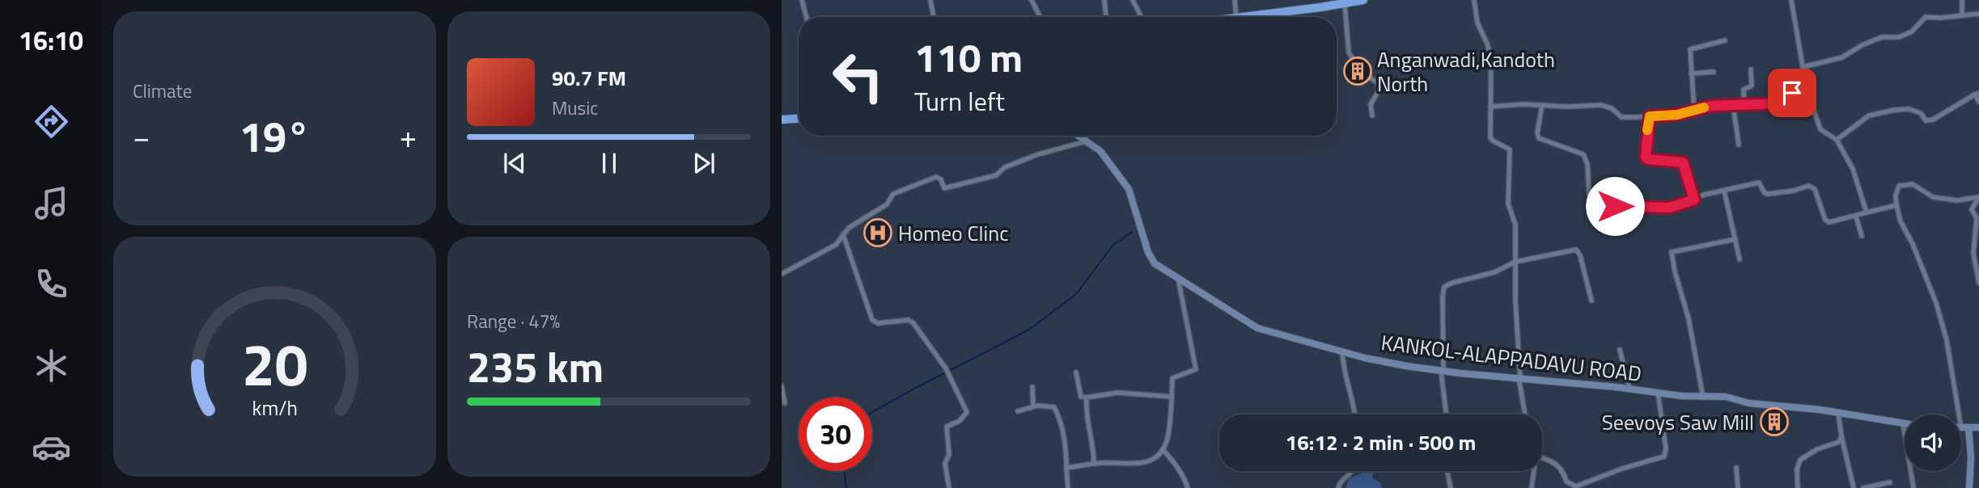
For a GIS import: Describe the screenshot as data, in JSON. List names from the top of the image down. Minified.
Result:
{"streets":{"main road":["KANKOL-ALAPPADAVU ROAD"]},"places":{"building":["Anganwadi,Kandoth North","Seevoys Saw Mill"],"hospital":["Homeo Clinc"]},"page":{"tabs":"16:10","tile":["Climate",["Range · 47%","235 km"]],"turn":["110 m","Turn left"],"song":["90.7 FM","Music"],"heat":["−","19°","+"],"limit":"30","trip":"16:12 · 2 min · 500 m","gauge":["20","km/h"]}}
